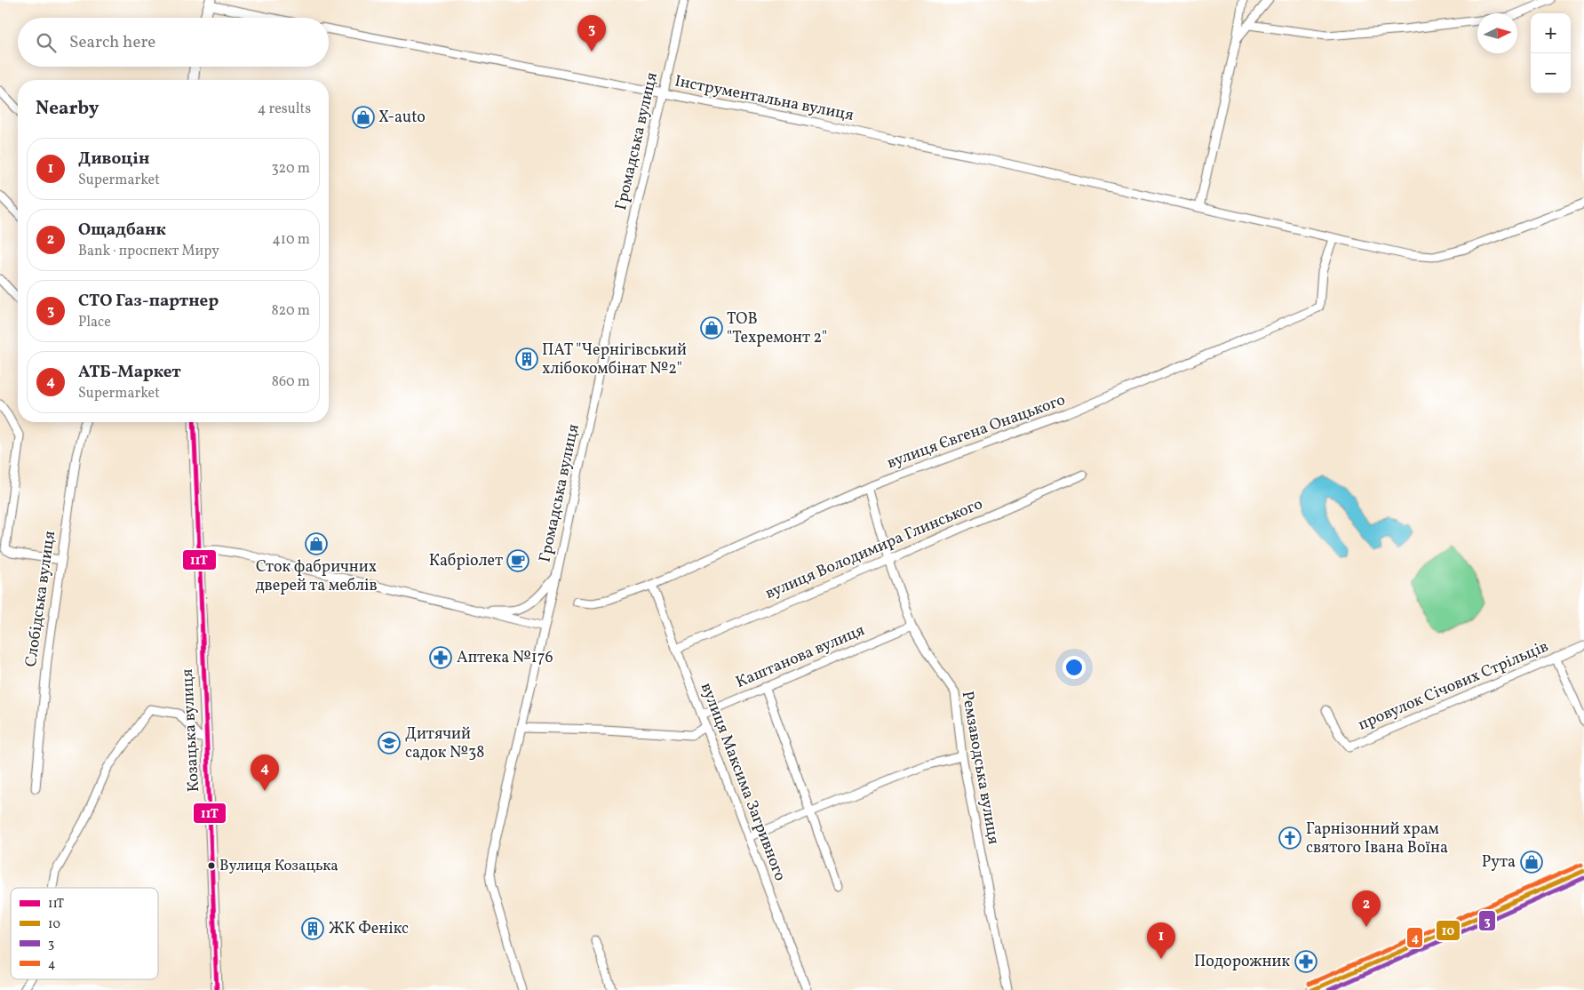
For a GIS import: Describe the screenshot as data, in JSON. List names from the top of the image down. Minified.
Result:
{"streets":{"main road":["Козацька вулиця"],"street":["Інструментальна вулиця","Громадська вулиця","вулиця Євгена Онацького","вулиця Володимира Глинського","Слобідська вулиця","Каштанова вулиця","провулок Січових Стрільців","Ремзаводська вулиця","вулиця Максима Загривного"]},"crossings":[["Інструментальна вулиця","Громадська вулиця"],["Інструментальна вулиця","вулиця Євгена Онацького"],["вулиця Євгена Онацького","Ремзаводська вулиця"],["вулиця Євгена Онацького","вулиця Максима Загривного"],["вулиця Володимира Глинського","Ремзаводська вулиця"],["вулиця Володимира Глинського","вулиця Максима Загривного"],["Каштанова вулиця","Ремзаводська вулиця"],["Каштанова вулиця","вулиця Максима Загривного"]],"places":{"shop":["X-auto","ТОВ \"Техремонт 2\"","Сток фабричних дверей та меблів","Рута"],"building":["ПАТ \"Чернігівський хлібокомбінат №2\"","ЖК Фенікс"],"cafe":["Кабріолет"],"pharmacy":["Аптека №176","Подорожник"],"school or university":["Дитячий садок №38"],"church":["Гарнізонний храм святого Івана Воїна"],"other":["Вулиця Козацька"]},"lines":["transit line 11Т","transit line 4","transit line 10","transit line 3"],"legend":["11Т","10","3","4"],"north":"right","page":{"map_buttons":["+","−"],"pins":["3","4","2","1"],"search":"Search here","heading":["Nearby","4 results"],"list":[{"mark":"1","name":"Дивоцін","note":"Supermarket","value":"320 m"},{"mark":"2","name":"Ощадбанк","note":"Bank · проспект Миру","value":"410 m"},{"mark":"3","name":"СТО Газ-партнер","note":"Place","value":"820 m"},{"mark":"4","name":"АТБ-Маркет","note":"Supermarket","value":"860 m"}]}}
